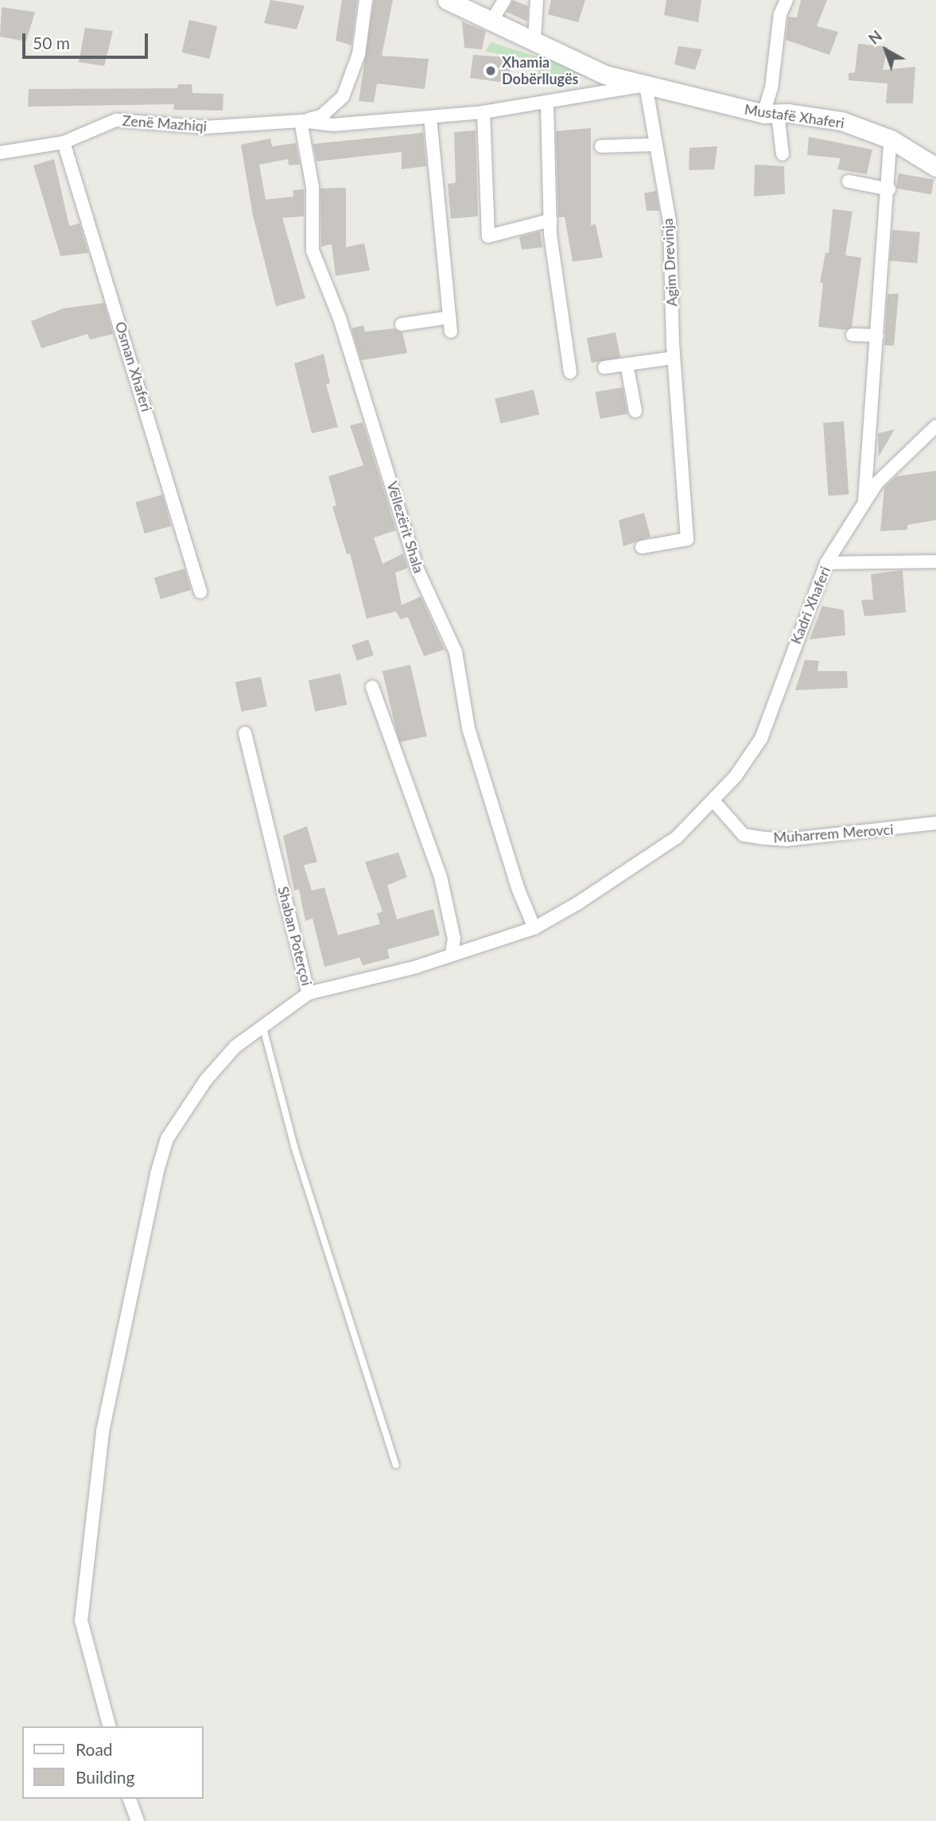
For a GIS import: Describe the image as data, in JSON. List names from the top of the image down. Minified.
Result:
{"streets":{"street":["Mustafë Xhaferi","Zenë Mazhiqi","Agim Drevinja","Osman Xhaferi","Vëllezërit Shala","Kadri Xhaferi","Muharrem Merovci","Shaban Poterçoi"]},"crossings":[["Mustafë Xhaferi","Agim Drevinja"],["Zenë Mazhiqi","Osman Xhaferi"],["Zenë Mazhiqi","Vëllezërit Shala"],["Vëllezërit Shala","Shaban Poterçoi"],["Kadri Xhaferi","Muharrem Merovci"],["Kadri Xhaferi","Shaban Poterçoi"],["Muharrem Merovci","Shaban Poterçoi"]],"places":["Xhamia Dobërllugës"],"legend":["Road","Building"],"scale_bar":"50 m","north":"top left"}
